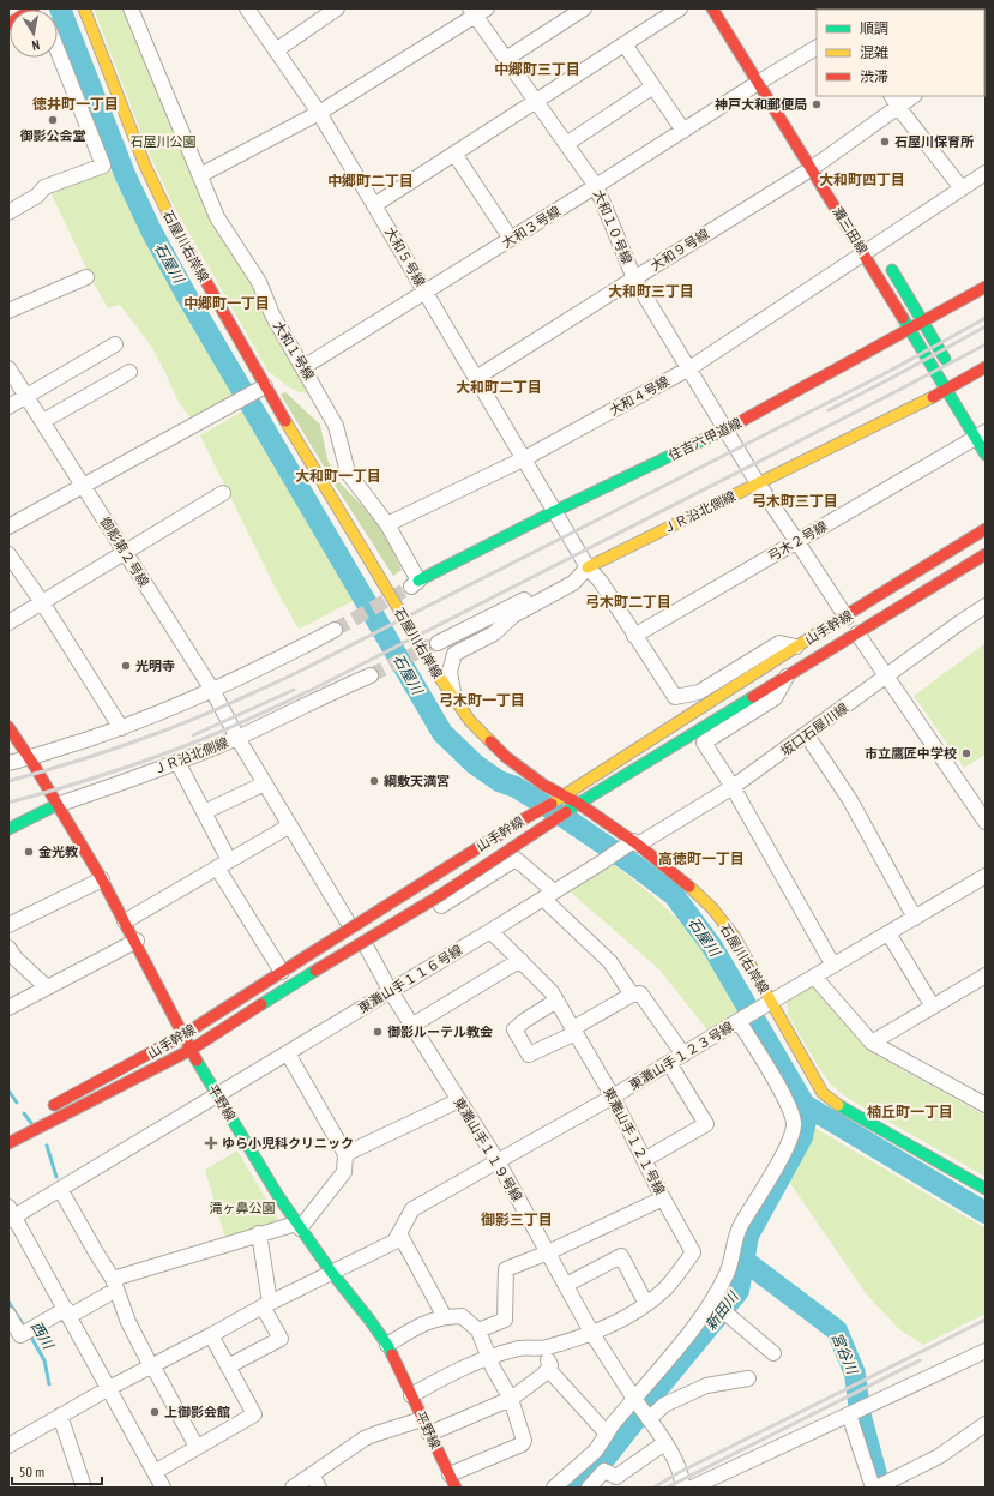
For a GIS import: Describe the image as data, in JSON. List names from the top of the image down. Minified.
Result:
{"streets":{"main road":["灘三田線","石屋川右岸線","住吉六甲道線","ＪＲ沿北側線","山手幹線","平野線"],"street":["大和３号線","大和１０号線","大和９号線","大和５号線","大和１号線","大和４号線","弓木２号線","御影第２号線","坂口石屋川線","東灘山手１１６号線","東灘山手１２３号線","東灘山手１２１号線","東灘山手１１９号線"]},"crossings":[["大和３号線","大和１０号線"],["大和３号線","灘三田線"],["大和３号線","大和５号線"],["大和３号線","大和１号線"],["大和１０号線","大和９号線"],["大和１０号線","大和４号線"],["大和１０号線","住吉六甲道線"],["大和１０号線","ＪＲ沿北側線"],["大和１０号線","弓木２号線"],["大和１０号線","山手幹線"],["灘三田線","大和９号線"],["灘三田線","大和４号線"],["灘三田線","住吉六甲道線"],["灘三田線","ＪＲ沿北側線"],["灘三田線","弓木２号線"],["石屋川右岸線","山手幹線"],["石屋川右岸線","坂口石屋川線"],["石屋川右岸線","東灘山手１２３号線"],["大和９号線","大和５号線"],["大和５号線","大和４号線"],["大和５号線","住吉六甲道線"],["大和５号線","ＪＲ沿北側線"],["大和５号線","弓木２号線"],["大和５号線","山手幹線"],["大和１号線","大和４号線"],["大和１号線","住吉六甲道線"],["ＪＲ沿北側線","御影第２号線"],["ＪＲ沿北側線","平野線"],["山手幹線","平野線"],["坂口石屋川線","東灘山手１１６号線"],["東灘山手１１６号線","平野線"],["東灘山手１１６号線","東灘山手１２１号線"],["東灘山手１１６号線","東灘山手１１９号線"],["東灘山手１２３号線","平野線"],["東灘山手１２３号線","東灘山手１２１号線"],["東灘山手１２３号線","東灘山手１１９号線"],["平野線","東灘山手１２１号線"],["東灘山手１２１号線","東灘山手１１９号線"]],"districts":["中郷町三丁目","徳井町一丁目","大和町四丁目","中郷町二丁目","大和町三丁目","中郷町一丁目","大和町二丁目","大和町一丁目","弓木町三丁目","弓木町二丁目","弓木町一丁目","高徳町一丁目","楠丘町一丁目","御影三丁目"],"water":["石屋川","新田川","西川","宮谷川"],"parks":["石屋川公園","滝ヶ鼻公園"],"places":{"other":["神戸大和郵便局","御影公会堂","石屋川保育所","光明寺","市立鷹匠中学校","綱敷天満宮","金光教","御影ルーテル教会","上御影会館"],"health":["ゆら小児科クリニック"]},"legend":["順調","混雑","渋滞"],"scale_bar":"50 m","north":"bottom"}
